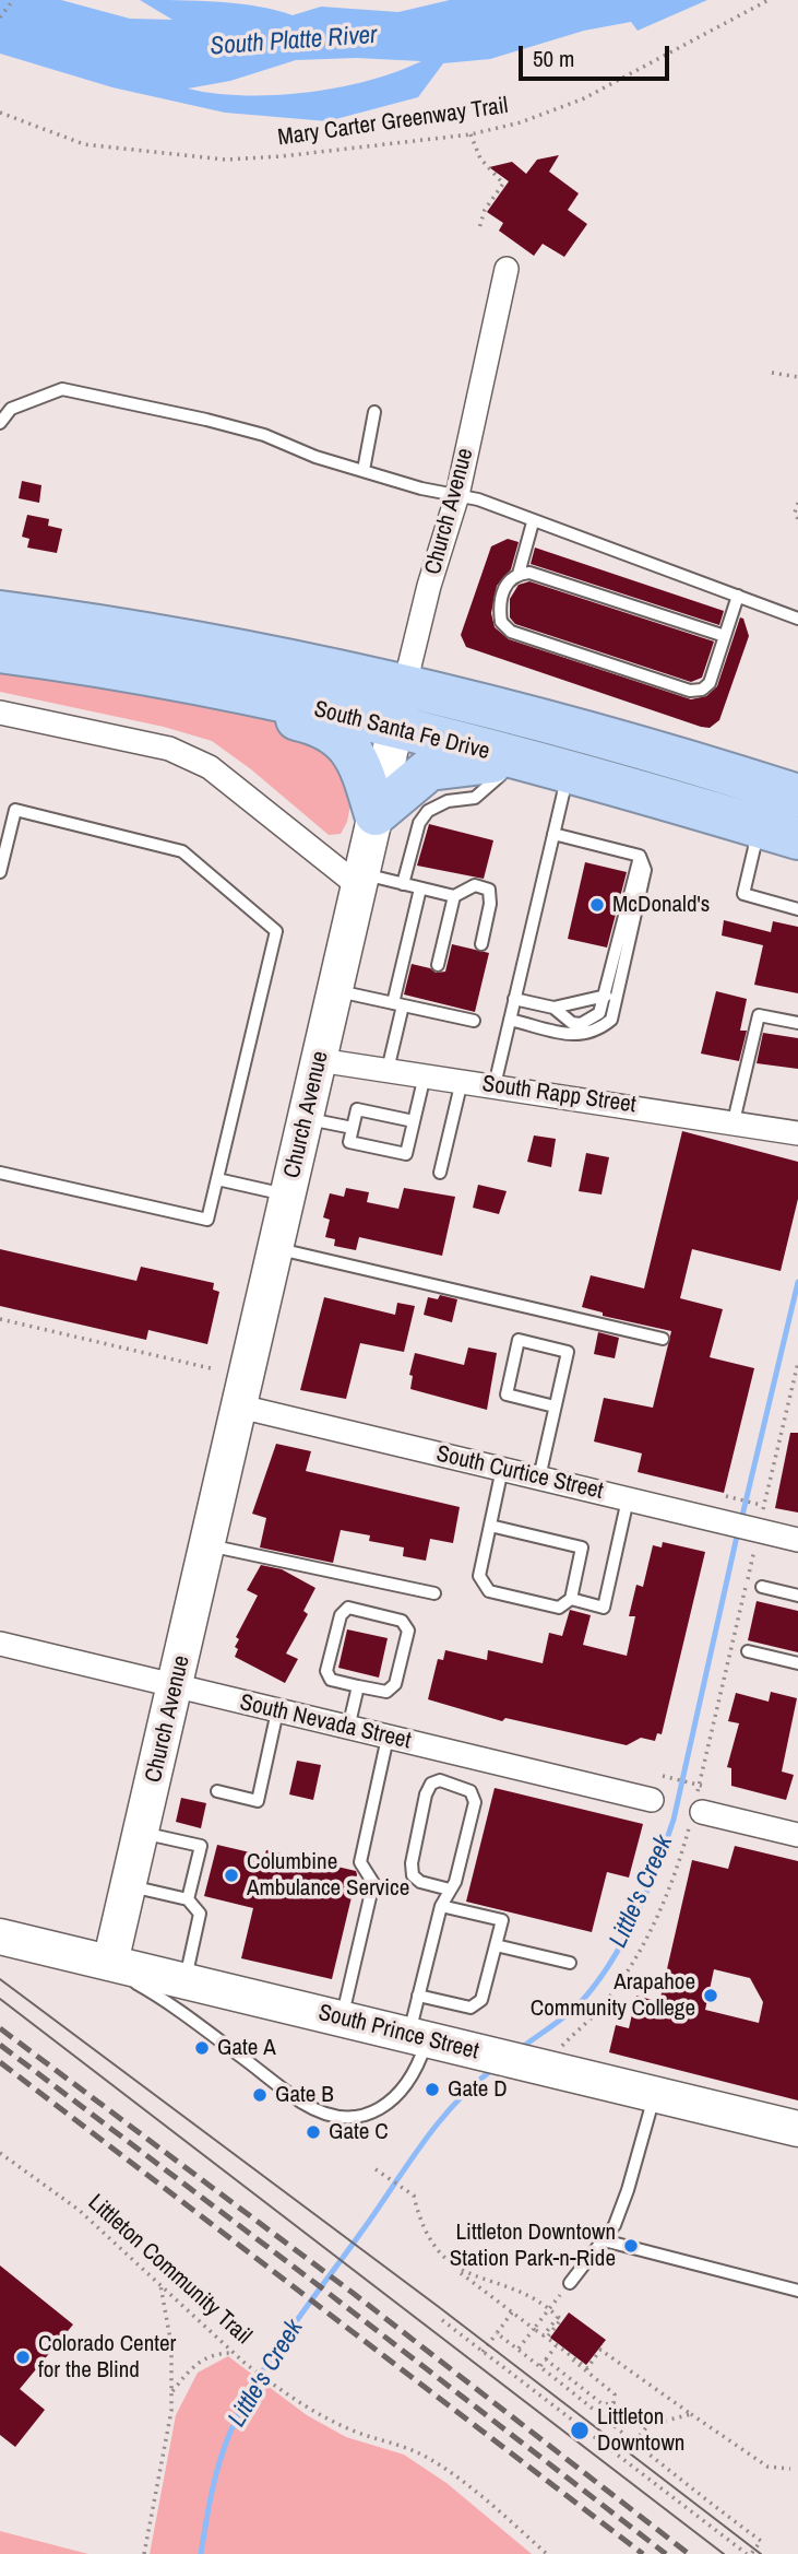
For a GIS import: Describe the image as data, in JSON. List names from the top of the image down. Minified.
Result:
{"streets":{"highway":["South Santa Fe Drive"],"street":["Church Avenue","South Rapp Street","South Curtice Street","South Nevada Street","South Prince Street"],"path":["Mary Carter Greenway Trail","Littleton Community Trail"]},"crossings":[["Church Avenue","South Santa Fe Drive"],["Church Avenue","South Rapp Street"],["Church Avenue","South Curtice Street"],["Church Avenue","South Nevada Street"],["Church Avenue","South Prince Street"]],"water":["South Platte River","Little's Creek"],"places":["McDonald's","Columbine Ambulance Service","Arapahoe Community College","Gate A","Gate D","Gate B","Gate C","Littleton Downtown Station Park-n-Ride","Colorado Center for the Blind","Littleton Downtown"],"scale_bar":"50 m"}
